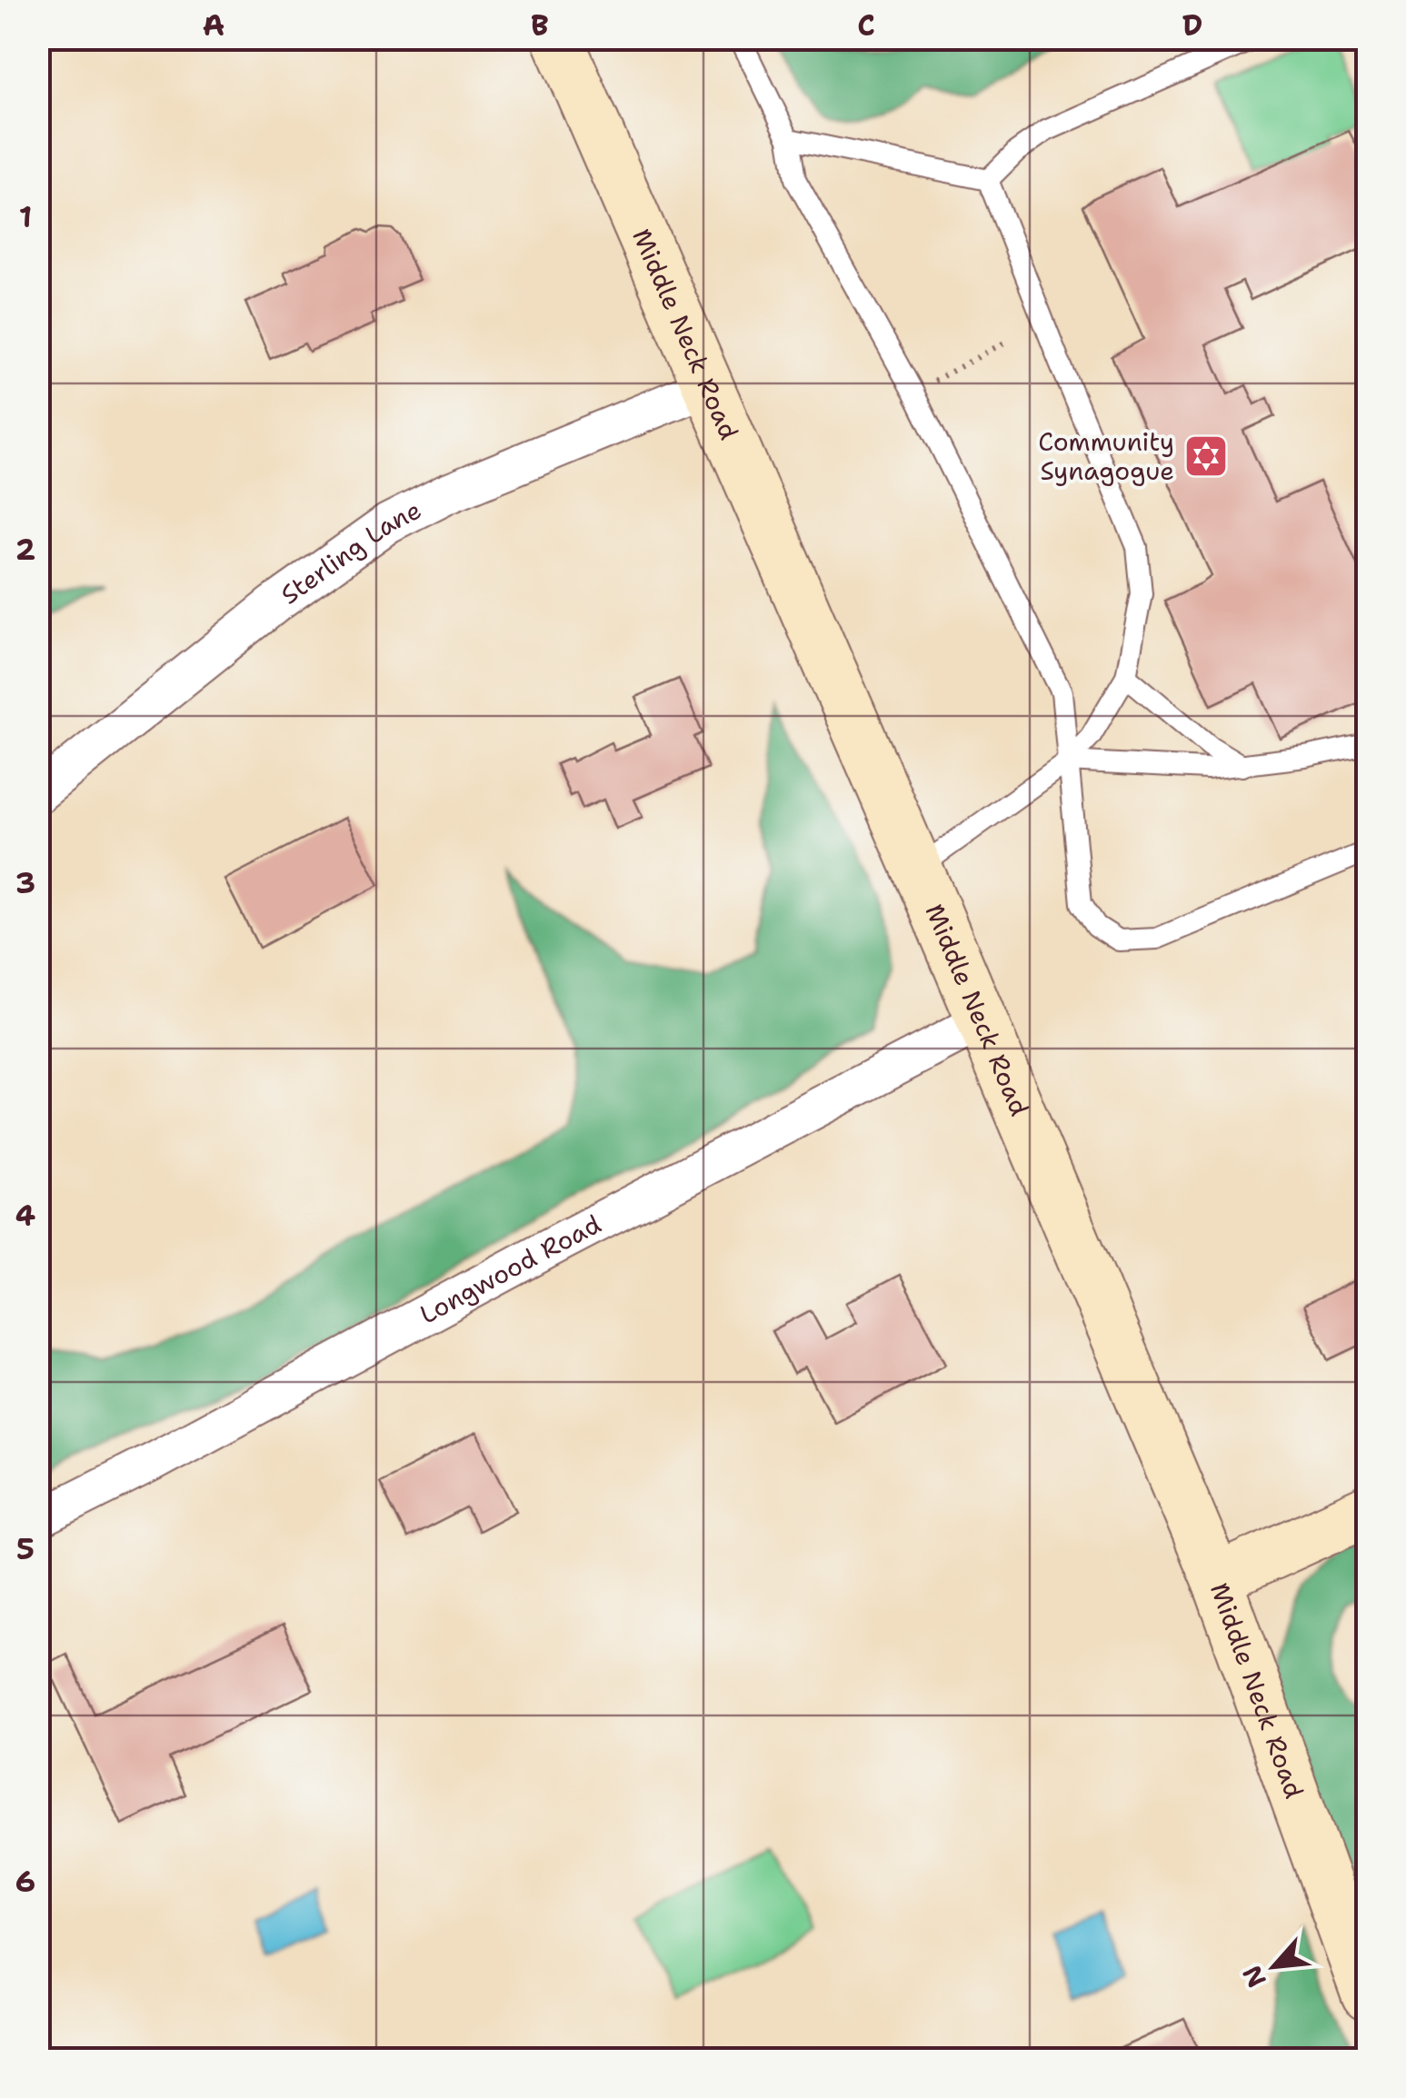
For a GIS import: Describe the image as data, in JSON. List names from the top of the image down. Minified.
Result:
{"streets":{"main road":["Middle Neck Road"],"street":["Sterling Lane","Longwood Road"]},"crossings":[["Middle Neck Road","Sterling Lane"],["Middle Neck Road","Longwood Road"]],"places":{"synagogue":["Community Synagogue"]},"north":"bottom left","grid":{"columns":["A","B","C","D"],"rows":["1","2","3","4","5","6"]}}
